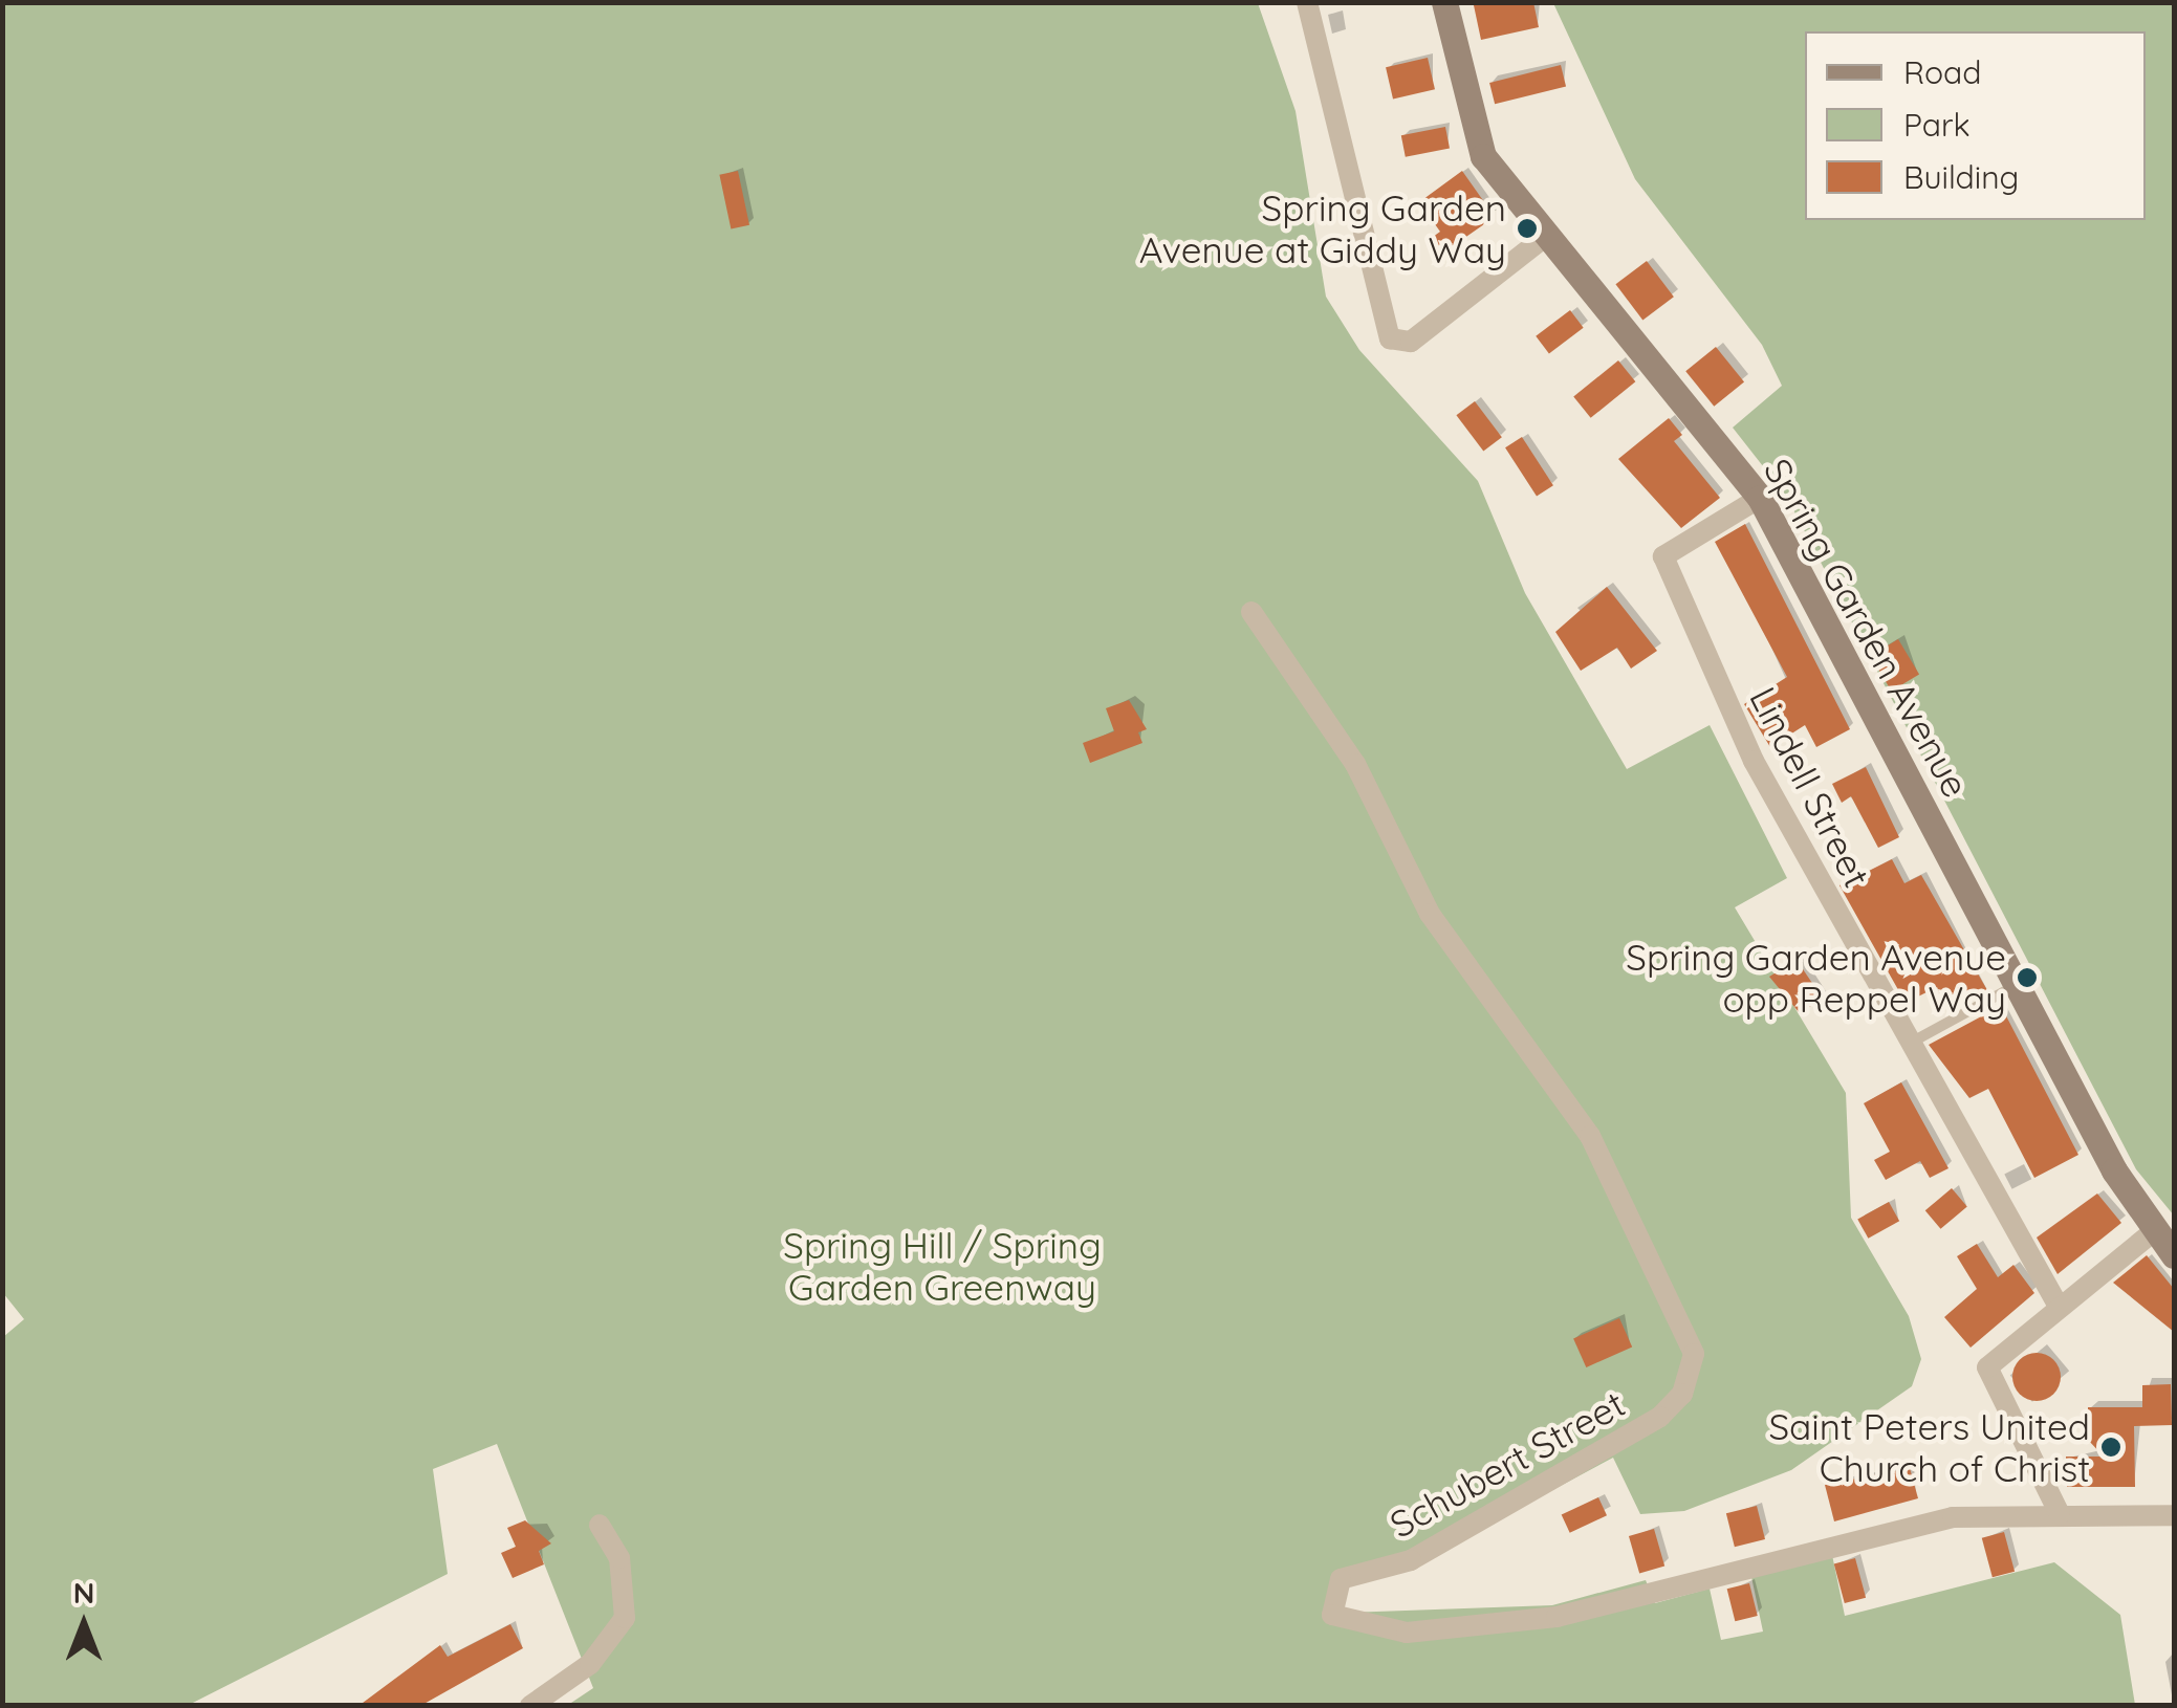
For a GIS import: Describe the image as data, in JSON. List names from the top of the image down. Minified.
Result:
{"streets":{"street":["Spring Garden Avenue","Lindell Street","Schubert Street"]},"crossings":[["Spring Garden Avenue","Lindell Street"]],"parks":["Spring Hill / Spring Garden Greenway"],"places":["Spring Garden Avenue at Giddy Way","Spring Garden Avenue opp Reppel Way","Saint Peters United Church of Christ"],"legend":["Road","Park","Building"],"north":"top"}
